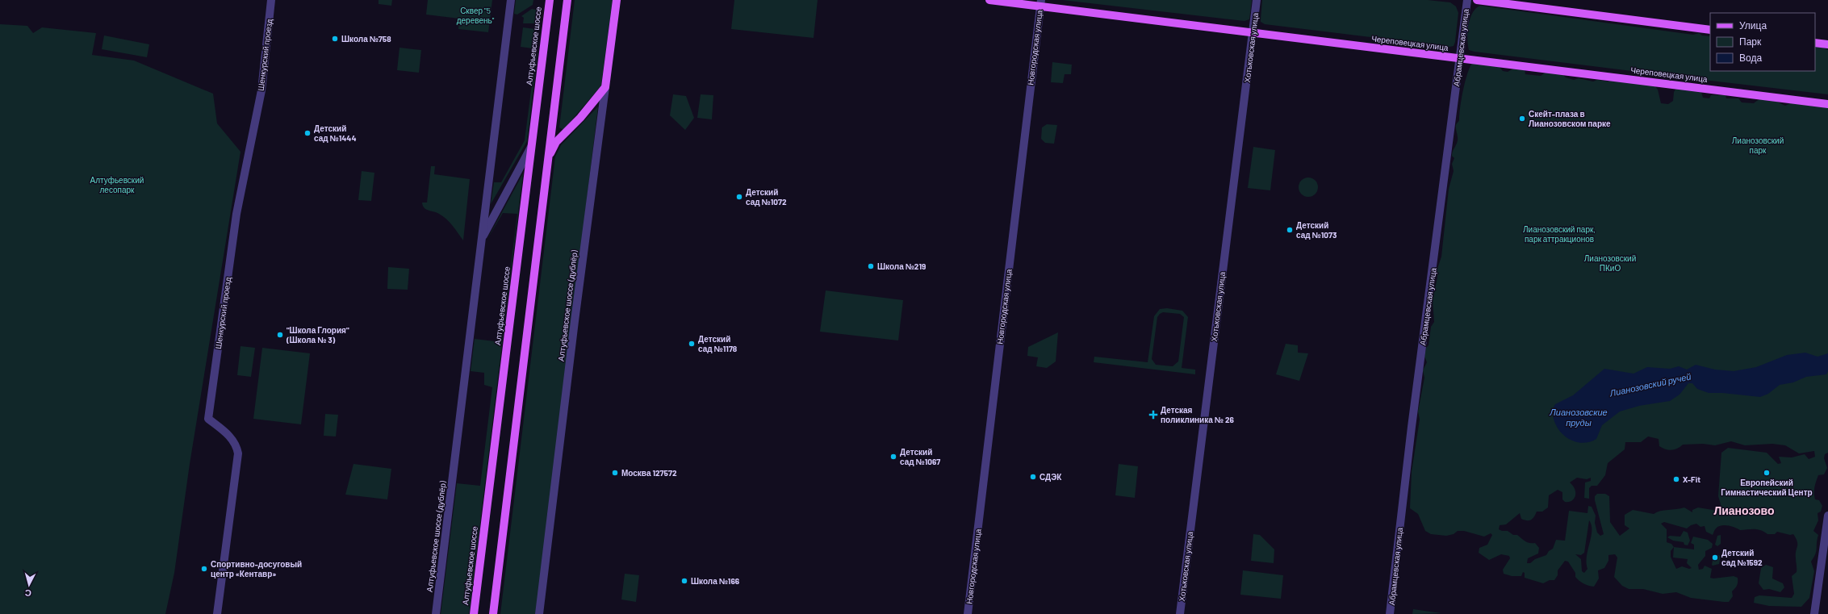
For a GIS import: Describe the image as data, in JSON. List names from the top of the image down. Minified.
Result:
{"streets":{"main road":["Череповецкая улица","Алтуфьевское шоссе","Алтуфьевское шоссе (дублёр)"],"street":["Новгородская улица","Хотьковская улица","Абрамцевская улица","Шенкурский проезд"]},"crossings":[["Череповецкая улица","Новгородская улица"],["Череповецкая улица","Хотьковская улица"],["Череповецкая улица","Абрамцевская улица"]],"districts":["Лианозово"],"water":["Лианозовский ручей","Лианозовские пруды"],"parks":["Сквер \"5 деревень\"","Лианозовский парк","Алтуфьевский лесопарк","Лианозовский парк, парк аттракционов","Лианозовский ПКиО"],"places":{"other":["Школа №758","Скейт-плаза в Лианозовском парке","Детский сад №1444","Детский сад №1072","Детский сад №1073","Школа №219","\"Школа Глория\" (Школа № 3)","Детский сад №1178","Детский сад №1067","Москва 127572","Европейский Гимнастический Центр","СДЭК","X-Fit","Детский сад №1592","Спортивно-досуговый центр «Кентавр»","Школа №166"],"health":["Детская поликлиника № 26"]},"legend":["Улица","Парк","Вода"],"north":"bottom"}
